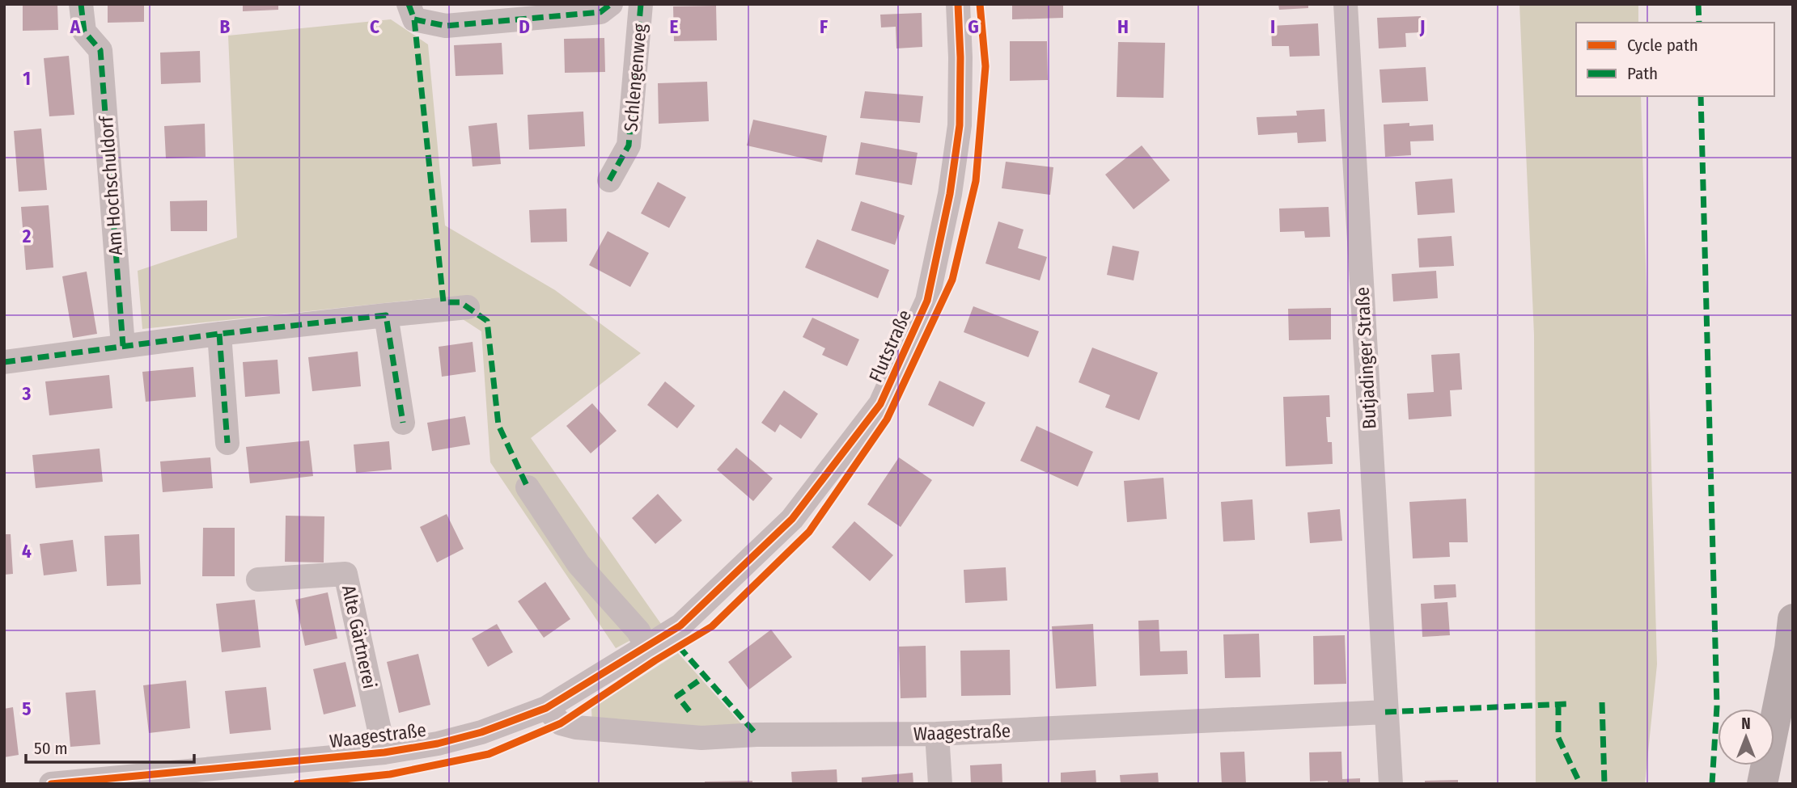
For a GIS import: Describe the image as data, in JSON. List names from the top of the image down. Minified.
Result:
{"streets":{"street":["Schlengenweg","Am Hochschuldorf","Flutstraße","Butjadinger Straße","Alte Gärtnerei","Waagestraße"]},"crossings":[["Flutstraße","Waagestraße"],["Butjadinger Straße","Waagestraße"],["Alte Gärtnerei","Waagestraße"]],"legend":["Cycle path","Path"],"scale_bar":"50 m","north":"top","grid":{"columns":["A","B","C","D","E","F","G","H","I","J"],"rows":["1","2","3","4","5"]}}
